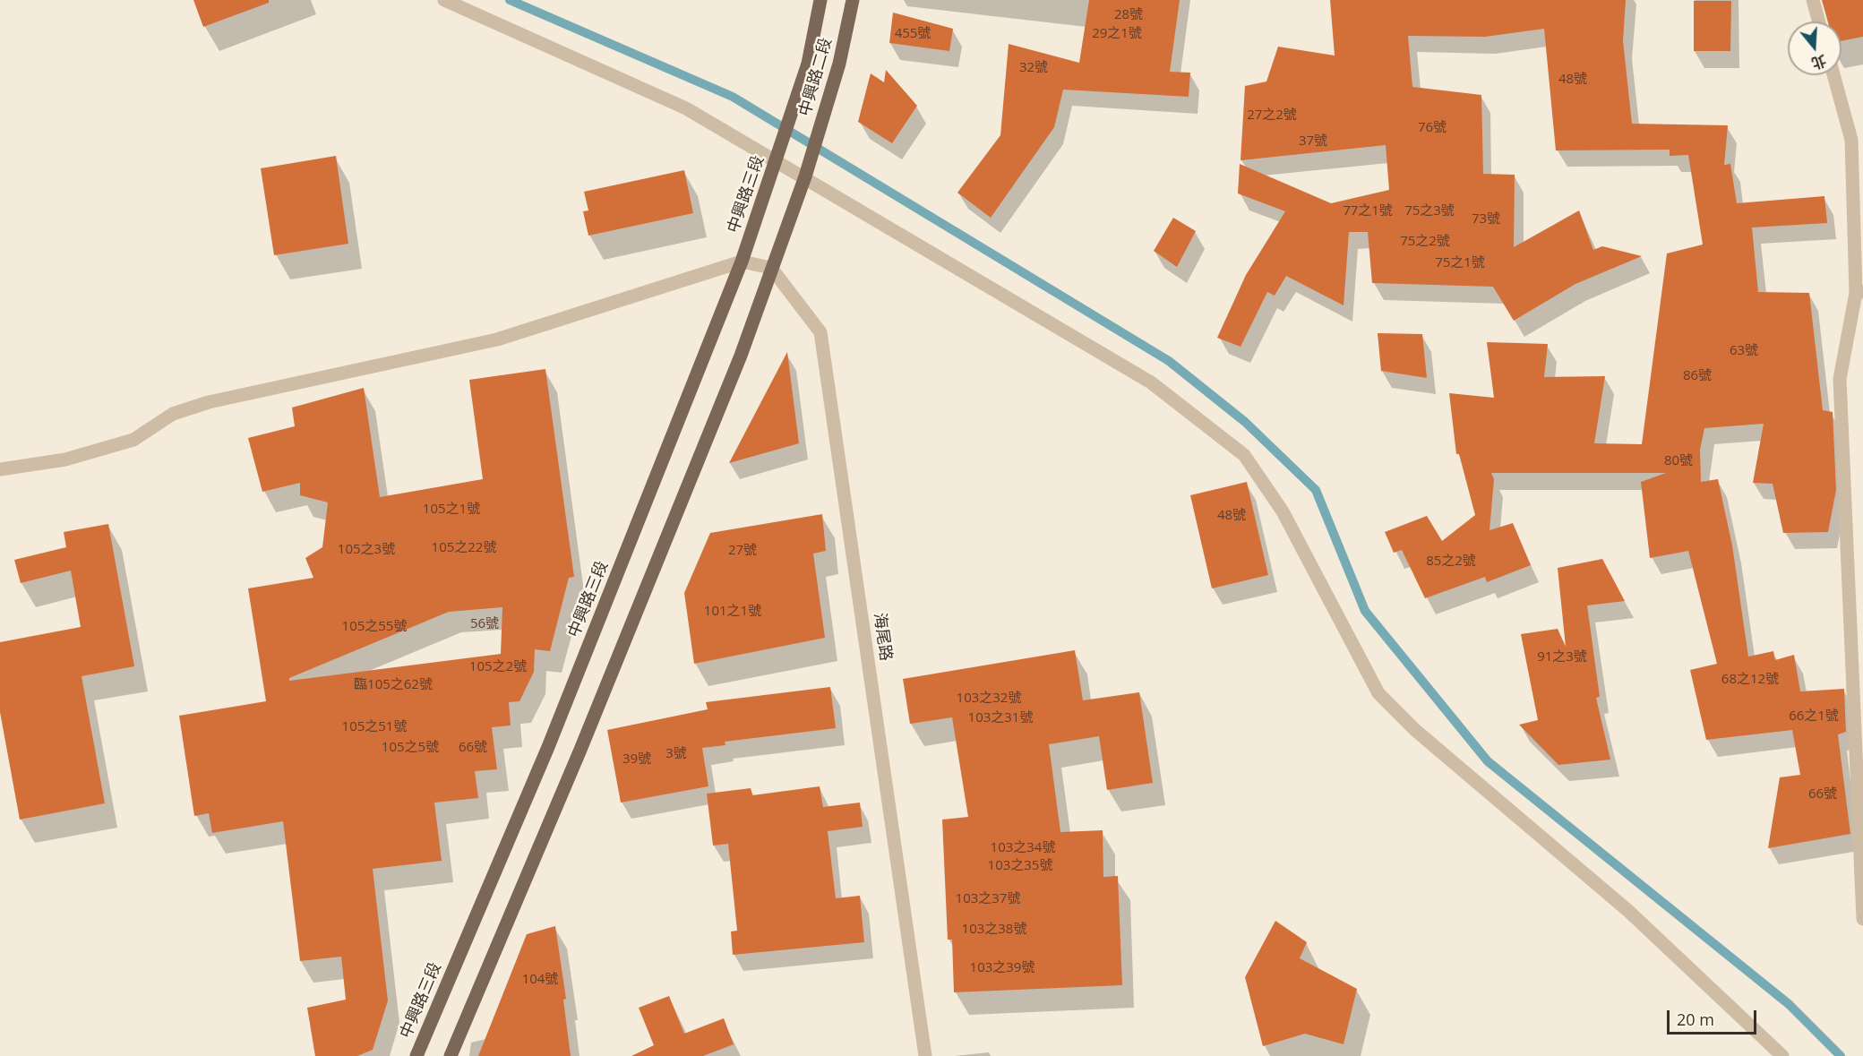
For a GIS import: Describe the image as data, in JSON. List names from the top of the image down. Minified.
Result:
{"streets":{"main road":["中興路二段","中興路三段"],"street":["海尾路"]},"crossings":[["中興路二段","中興路三段"]],"house_numbers":["28號","455號","29之1號","32號","48號","27之2號","76號","37號","77之1號","75之3號","73號","75之2號","75之1號","63號","86號","80號","105之1號","48號","105之22號","105之3號","27號","85之2號","101之1號","56號","105之55號","91之3號","105之2號","68之12號","臨105之62號","103之32號","66之1號","103之31號","105之51號","105之5號","66號","3號","39號","66號","103之34號","103之35號","103之37號","103之38號","103之39號","104號"],"scale_bar":"20 m","north":"bottom"}
